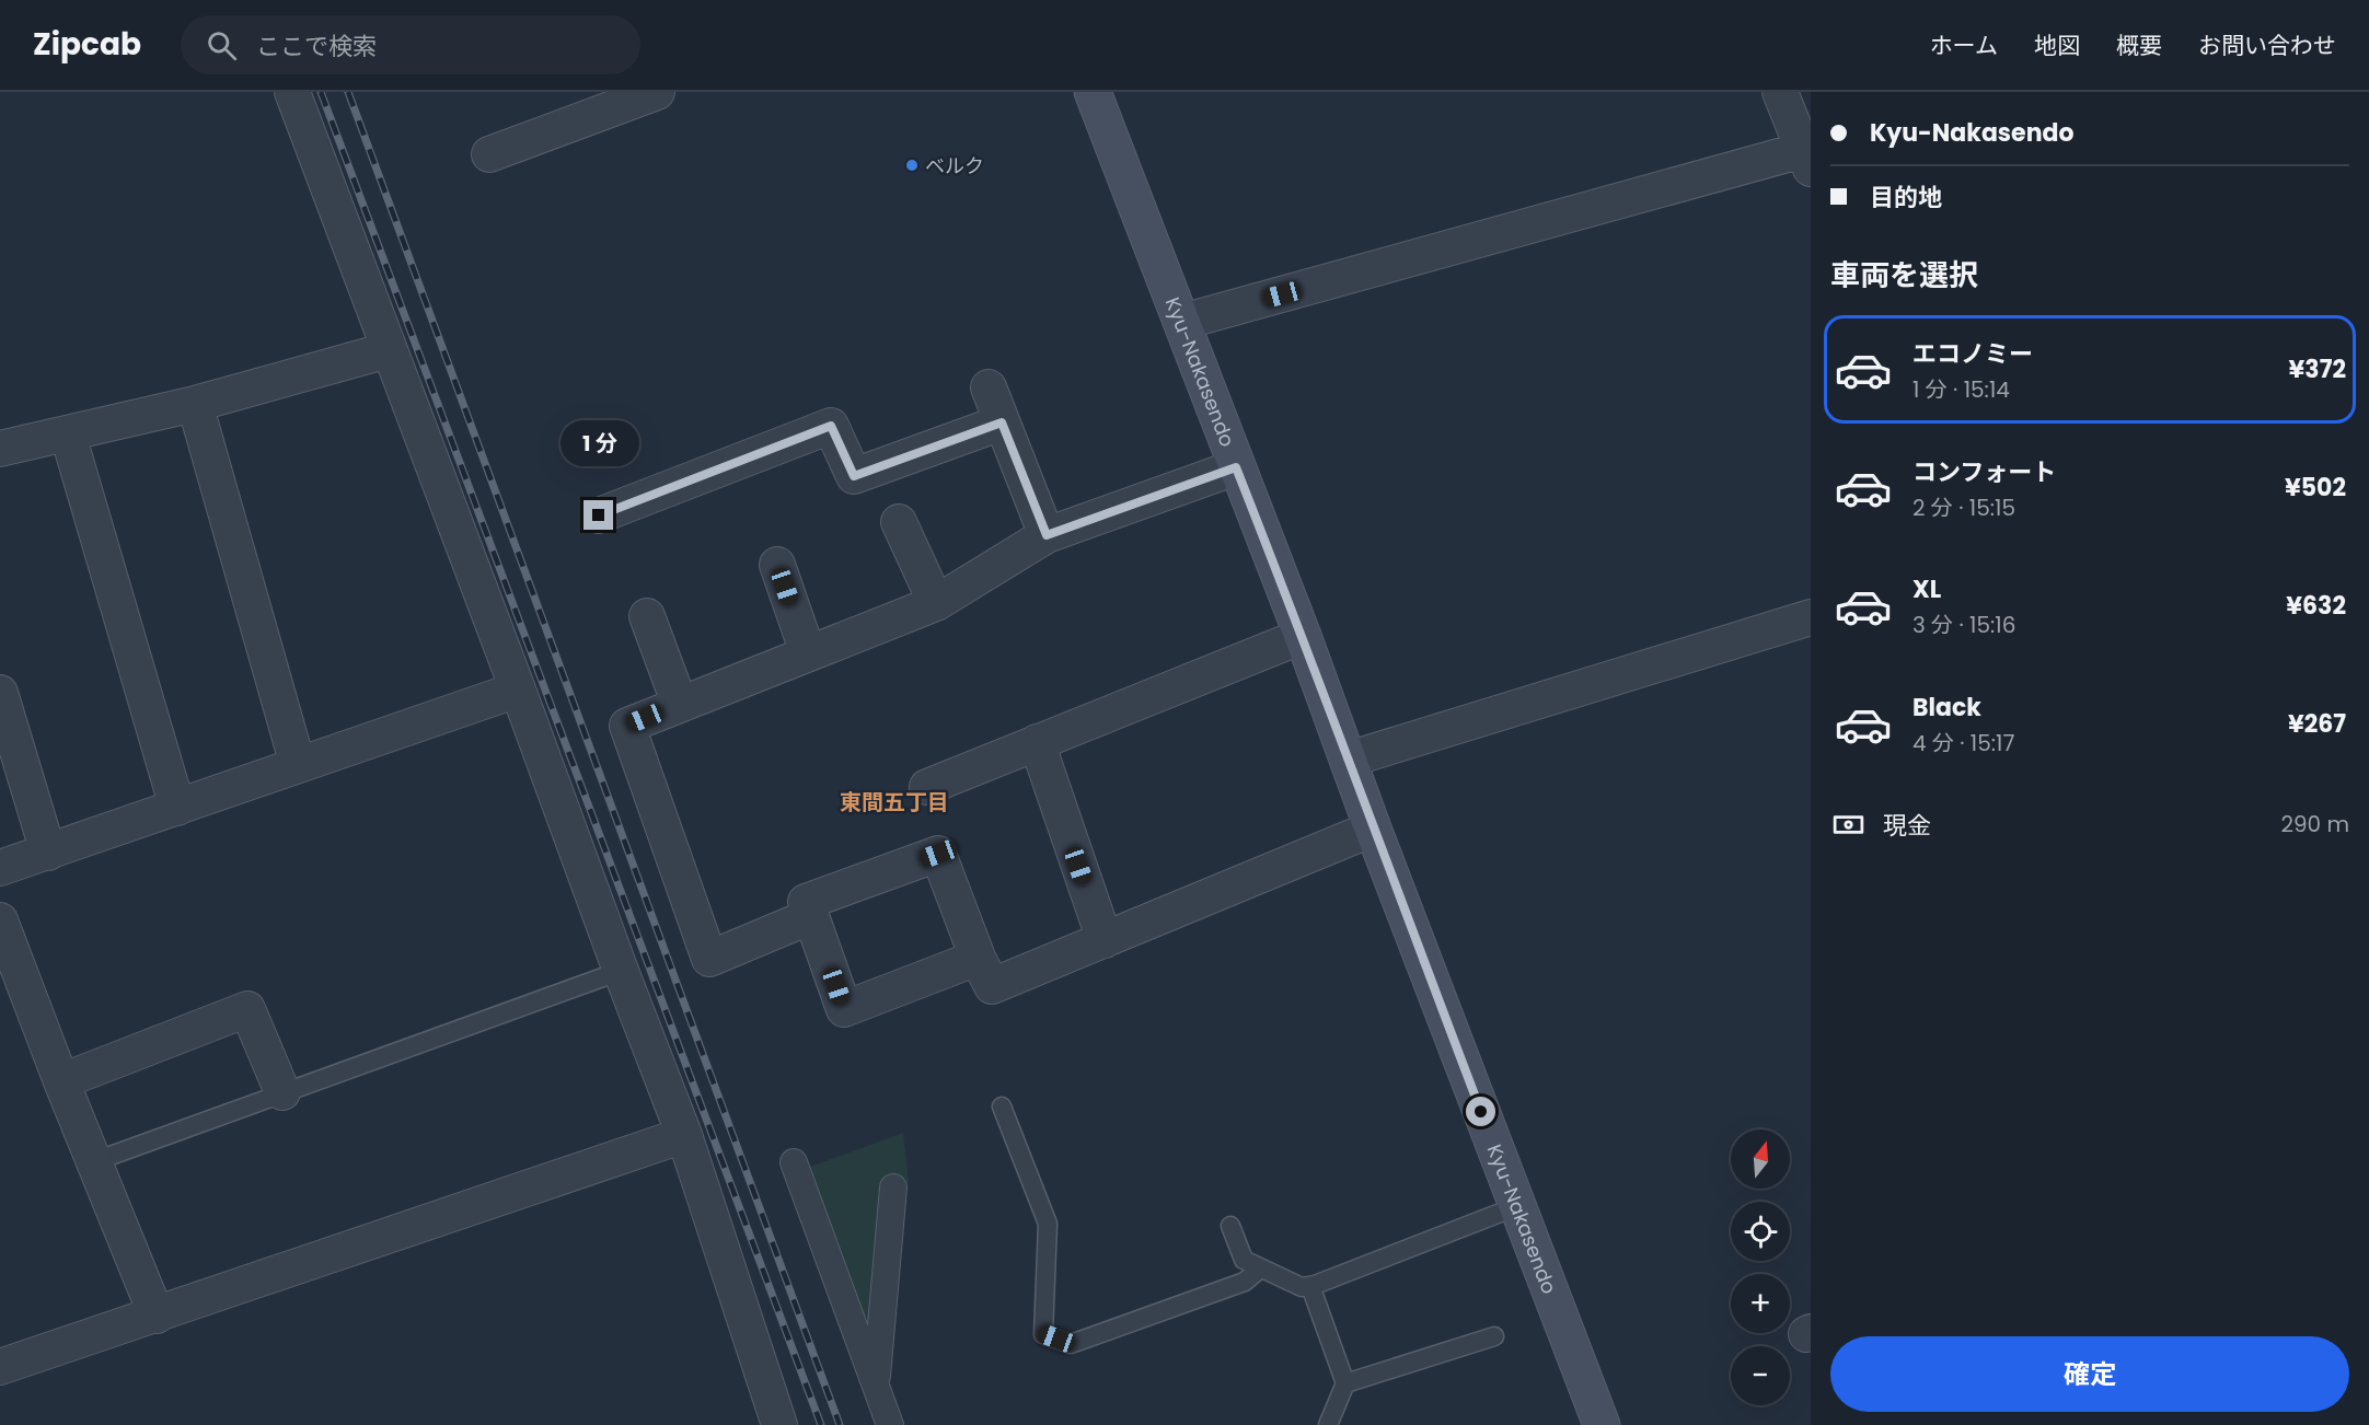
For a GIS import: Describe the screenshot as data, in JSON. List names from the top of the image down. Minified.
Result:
{"streets":{"main road":["Kyu-Nakasendo"]},"districts":["東間五丁目"],"places":["ベルク"],"north":"top","page":{"header":"Zipcab","search":"ここで検索","nav":["ホーム","地図","概要","お問い合わせ"],"banner":["Kyu-Nakasendo","目的地"],"heading":"車両を選択","list":[{"name":"エコノミー","note":"1 分 · 15:14","value":"¥372"},{"name":"コンフォート","note":"2 分 · 15:15","value":"¥502"},{"name":"XL","note":"3 分 · 15:16","value":"¥632"},{"name":"Black","note":"4 分 · 15:17","value":"¥267"}],"bubble":"1 分","pay":["現金","290 m"],"map_buttons":["+","−"],"buttons":"確定"}}
